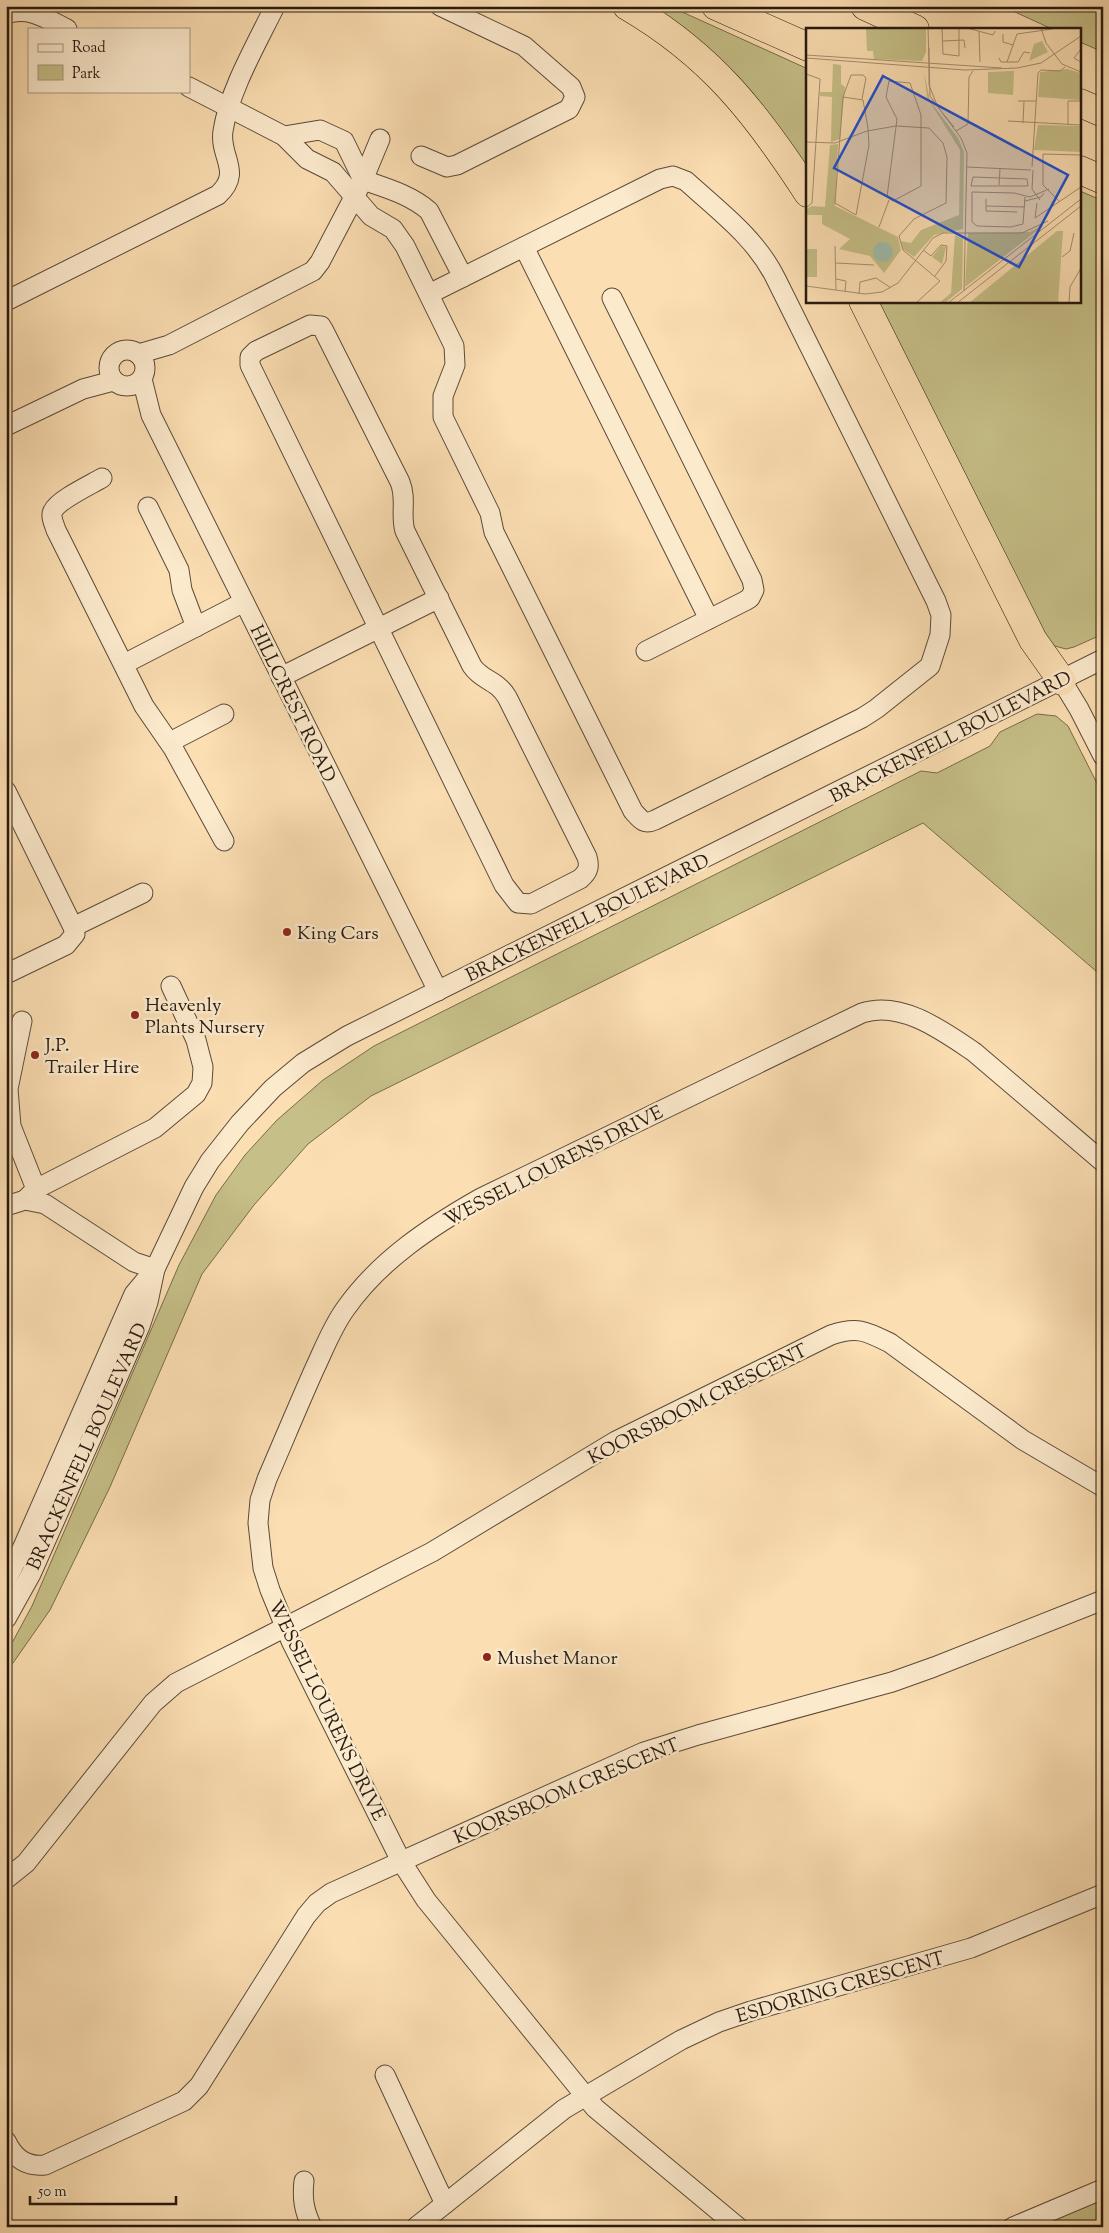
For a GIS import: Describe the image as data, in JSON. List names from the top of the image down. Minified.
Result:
{"streets":{"street":["HILLCREST ROAD","BRACKENFELL BOULEVARD","WESSEL LOURENS DRIVE","KOORSBOOM CRESCENT","ESDORING CRESCENT"]},"crossings":[["HILLCREST ROAD","BRACKENFELL BOULEVARD"],["WESSEL LOURENS DRIVE","KOORSBOOM CRESCENT"],["WESSEL LOURENS DRIVE","ESDORING CRESCENT"]],"places":["King Cars","Heavenly Plants Nursery","J.P. Trailer Hire","Mushet Manor"],"legend":["Road","Park"],"scale_bar":"50 m"}
